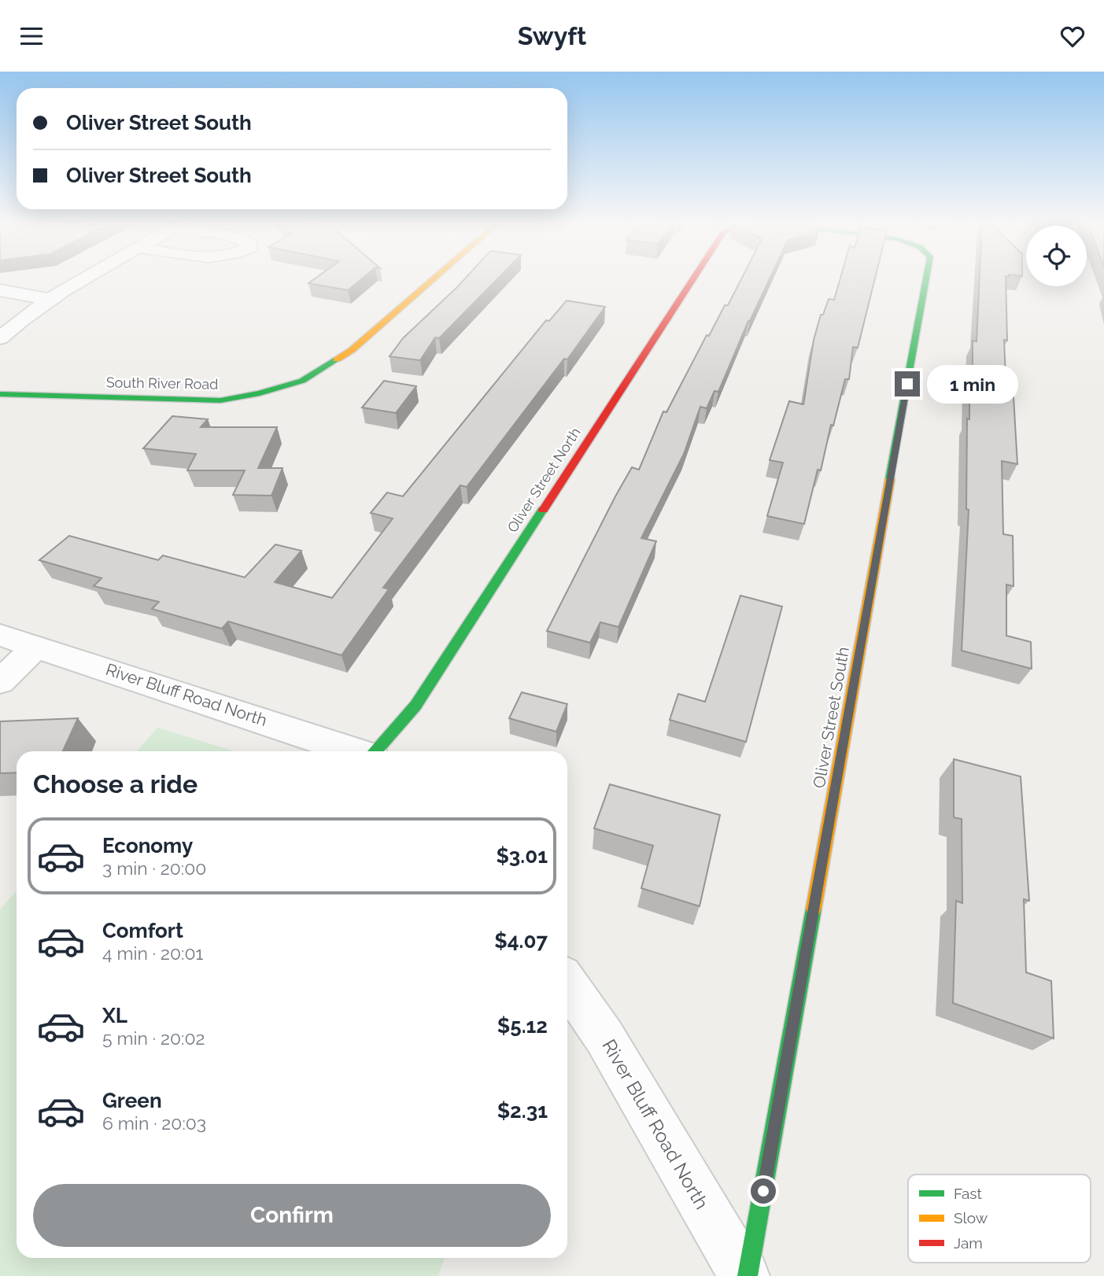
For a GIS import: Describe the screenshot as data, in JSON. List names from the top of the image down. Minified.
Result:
{"streets":{"street":["South River Road","Oliver Street North","River Bluff Road North","Oliver Street South"]},"crossings":[["River Bluff Road North","Oliver Street South"]],"legend":["Fast","Slow","Jam"],"page":{"header":"Swyft","banner":["Oliver Street South","Oliver Street South"],"bubble":"1 min","heading":"Choose a ride","list":[{"name":"Economy","note":"3 min · 20:00","value":"$3.01"},{"name":"Comfort","note":"4 min · 20:01","value":"$4.07"},{"name":"XL","note":"5 min · 20:02","value":"$5.12"},{"name":"Green","note":"6 min · 20:03","value":"$2.31"}],"buttons":"Confirm"}}
